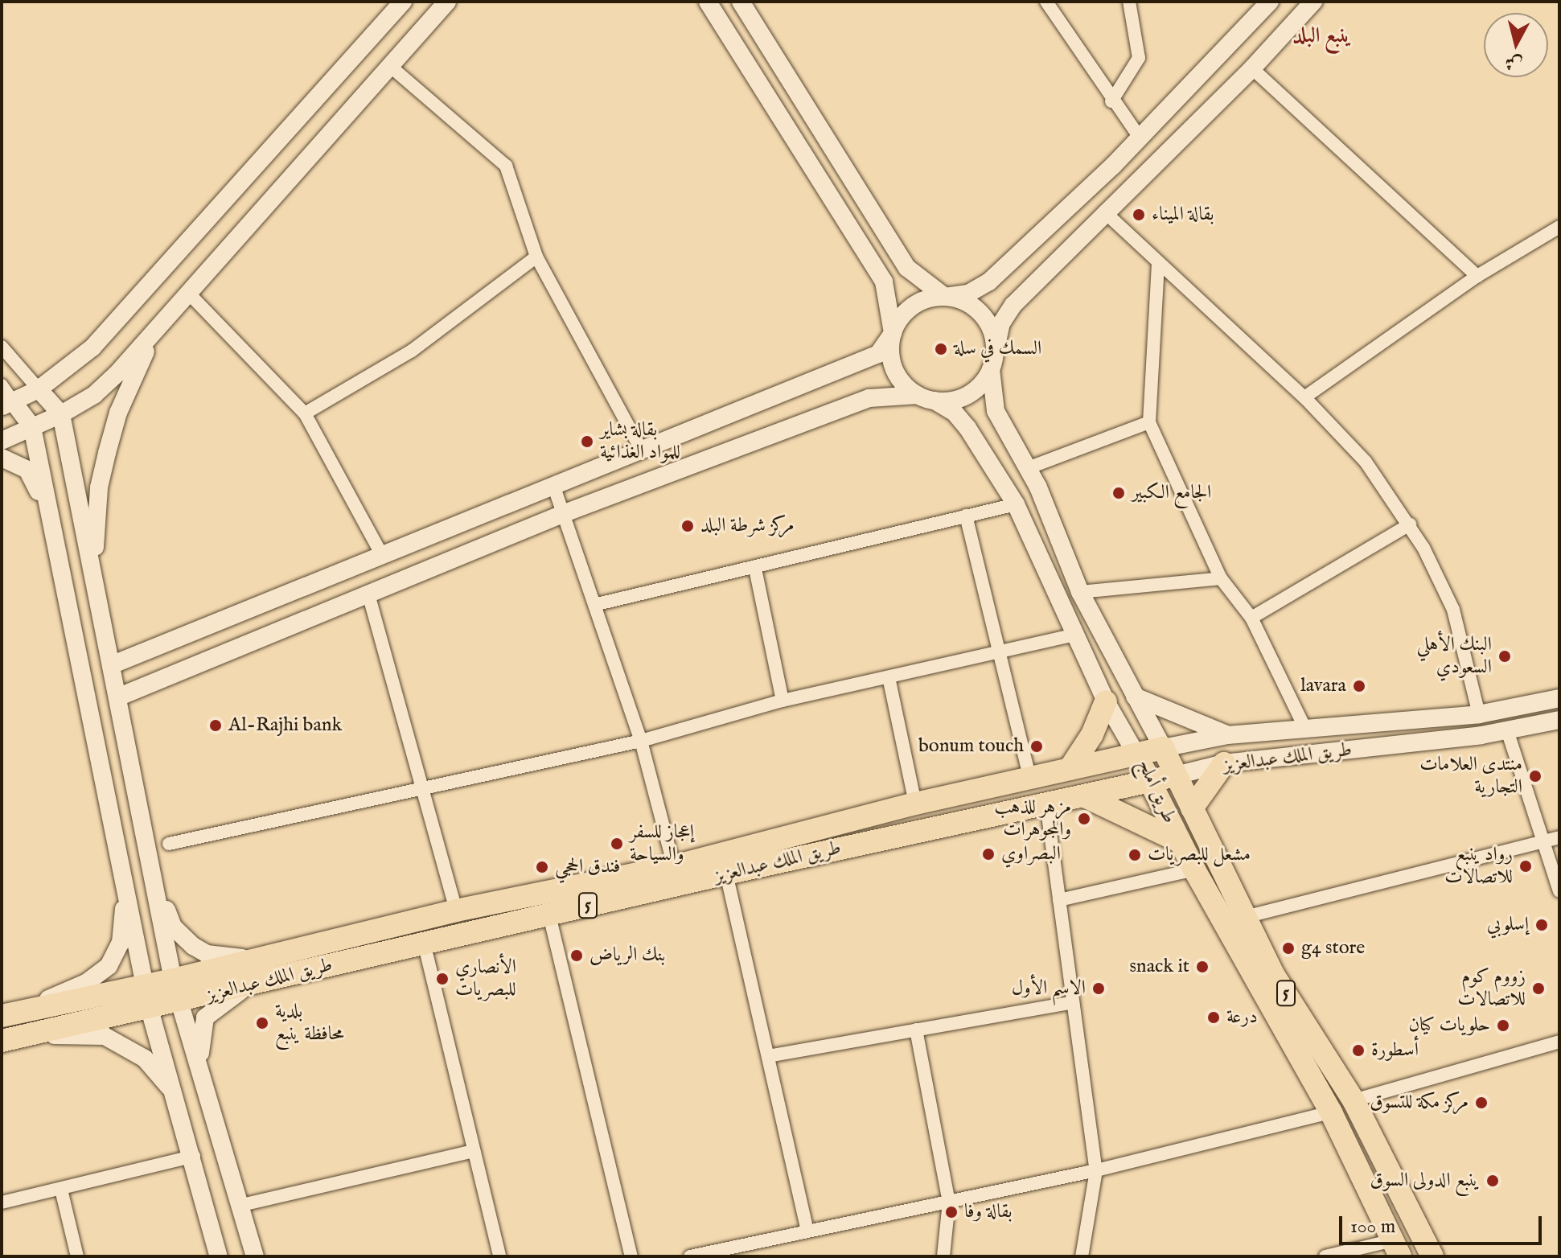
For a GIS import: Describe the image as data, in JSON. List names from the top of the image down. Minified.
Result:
{"streets":{"highway":["طريق الملك عبدالعزيز","طريق أملج","5"]},"crossings":[["طريق الملك عبدالعزيز","طريق أملج"]],"districts":["ينبع البلد"],"places":["بقالة الميناء","السمك في سلة","بقالة بشاير للمواد الغذائية","الجامع الكبير","مركز شرطة البلد","البنك الأهلي السعودي","lavara","Al-Rajhi bank","bonum touch","منتدى العلامات التجارية","مزهر للذهب والمجوهرات","إعجاز للسفر والسياحة","البصراوي","مشعل للبصريات","رواد ينبع للاتصالات","فندق الحجي","إسلوبي","g4 store","بنك الرياض","snack it","الأنصاري للبصريات","الاسم الأول","زووم كوم للاتصالات","درعة","بلدية محافظة ينبع","حلويات كيان","أسطورة","مركز مكة للتسوق","ينبع الدولى السوق","بقالة وفا"],"scale_bar":"100 m","north":"bottom"}
